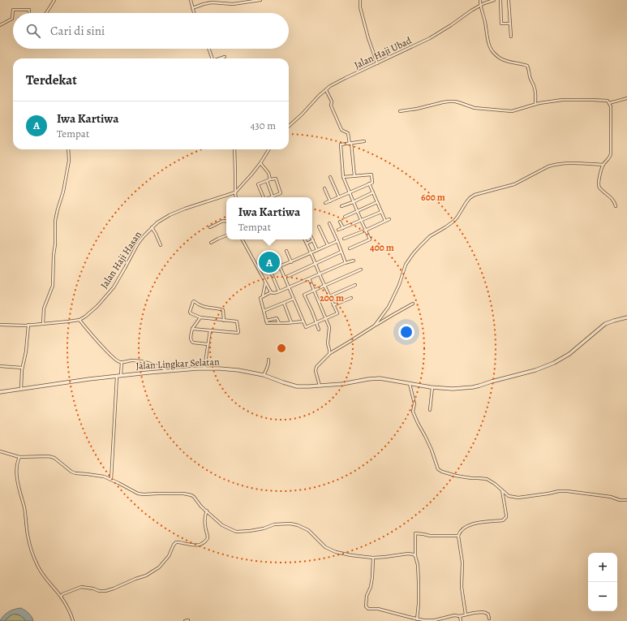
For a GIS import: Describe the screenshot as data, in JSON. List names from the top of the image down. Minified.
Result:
{"streets":{"street":["Jalan Haji Ubad","Jalan Haji Hasan","Jalan Lingkar Selatan"]},"page":{"search":"Cari di sini","heading":"Terdekat","list":[{"mark":"A","name":"Iwa Kartiwa","note":"Tempat","value":"430 m"}],"popup":["Iwa Kartiwa","Tempat"],"pins":"A","map_buttons":["+","−"]},"rings":["600 m","400 m","200 m"]}
